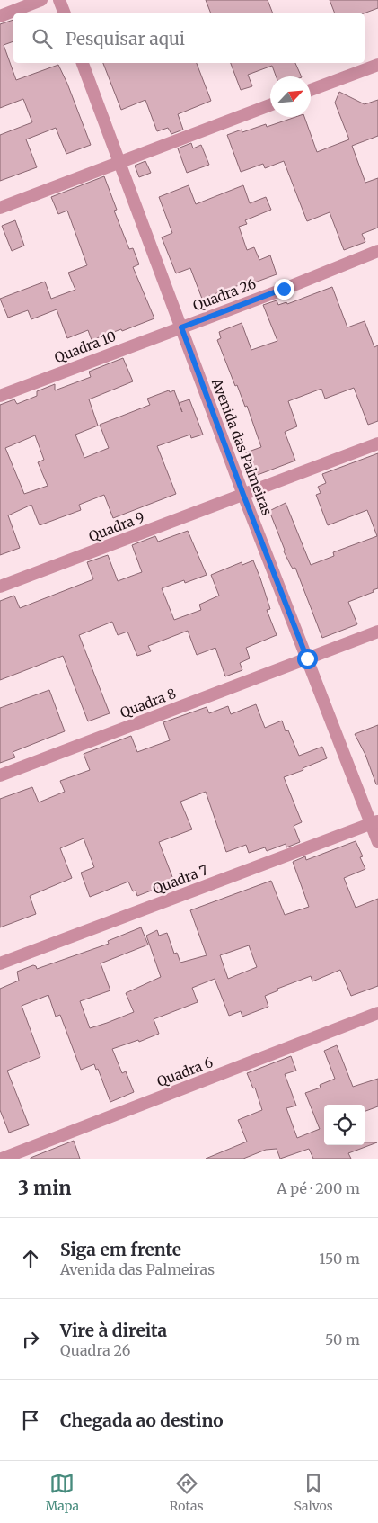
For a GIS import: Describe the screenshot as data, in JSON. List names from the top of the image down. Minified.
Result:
{"streets":{"street":["Quadra 26","Quadra 10","Avenida das Palmeiras","Quadra 9","Quadra 8","Quadra 7","Quadra 6"]},"crossings":[["Quadra 26","Quadra 10"],["Quadra 26","Avenida das Palmeiras"],["Quadra 10","Avenida das Palmeiras"],["Avenida das Palmeiras","Quadra 9"],["Avenida das Palmeiras","Quadra 8"],["Avenida das Palmeiras","Quadra 7"]],"north":"top right","page":{"search":"Pesquisar aqui","heading":["3 min","A pé · 200 m"],"list":[["Siga em frente","Avenida das Palmeiras","150 m"],["Vire à direita","Quadra 26","50 m"],"Chegada ao destino"],"nav":["Mapa","Rotas","Salvos"]}}
